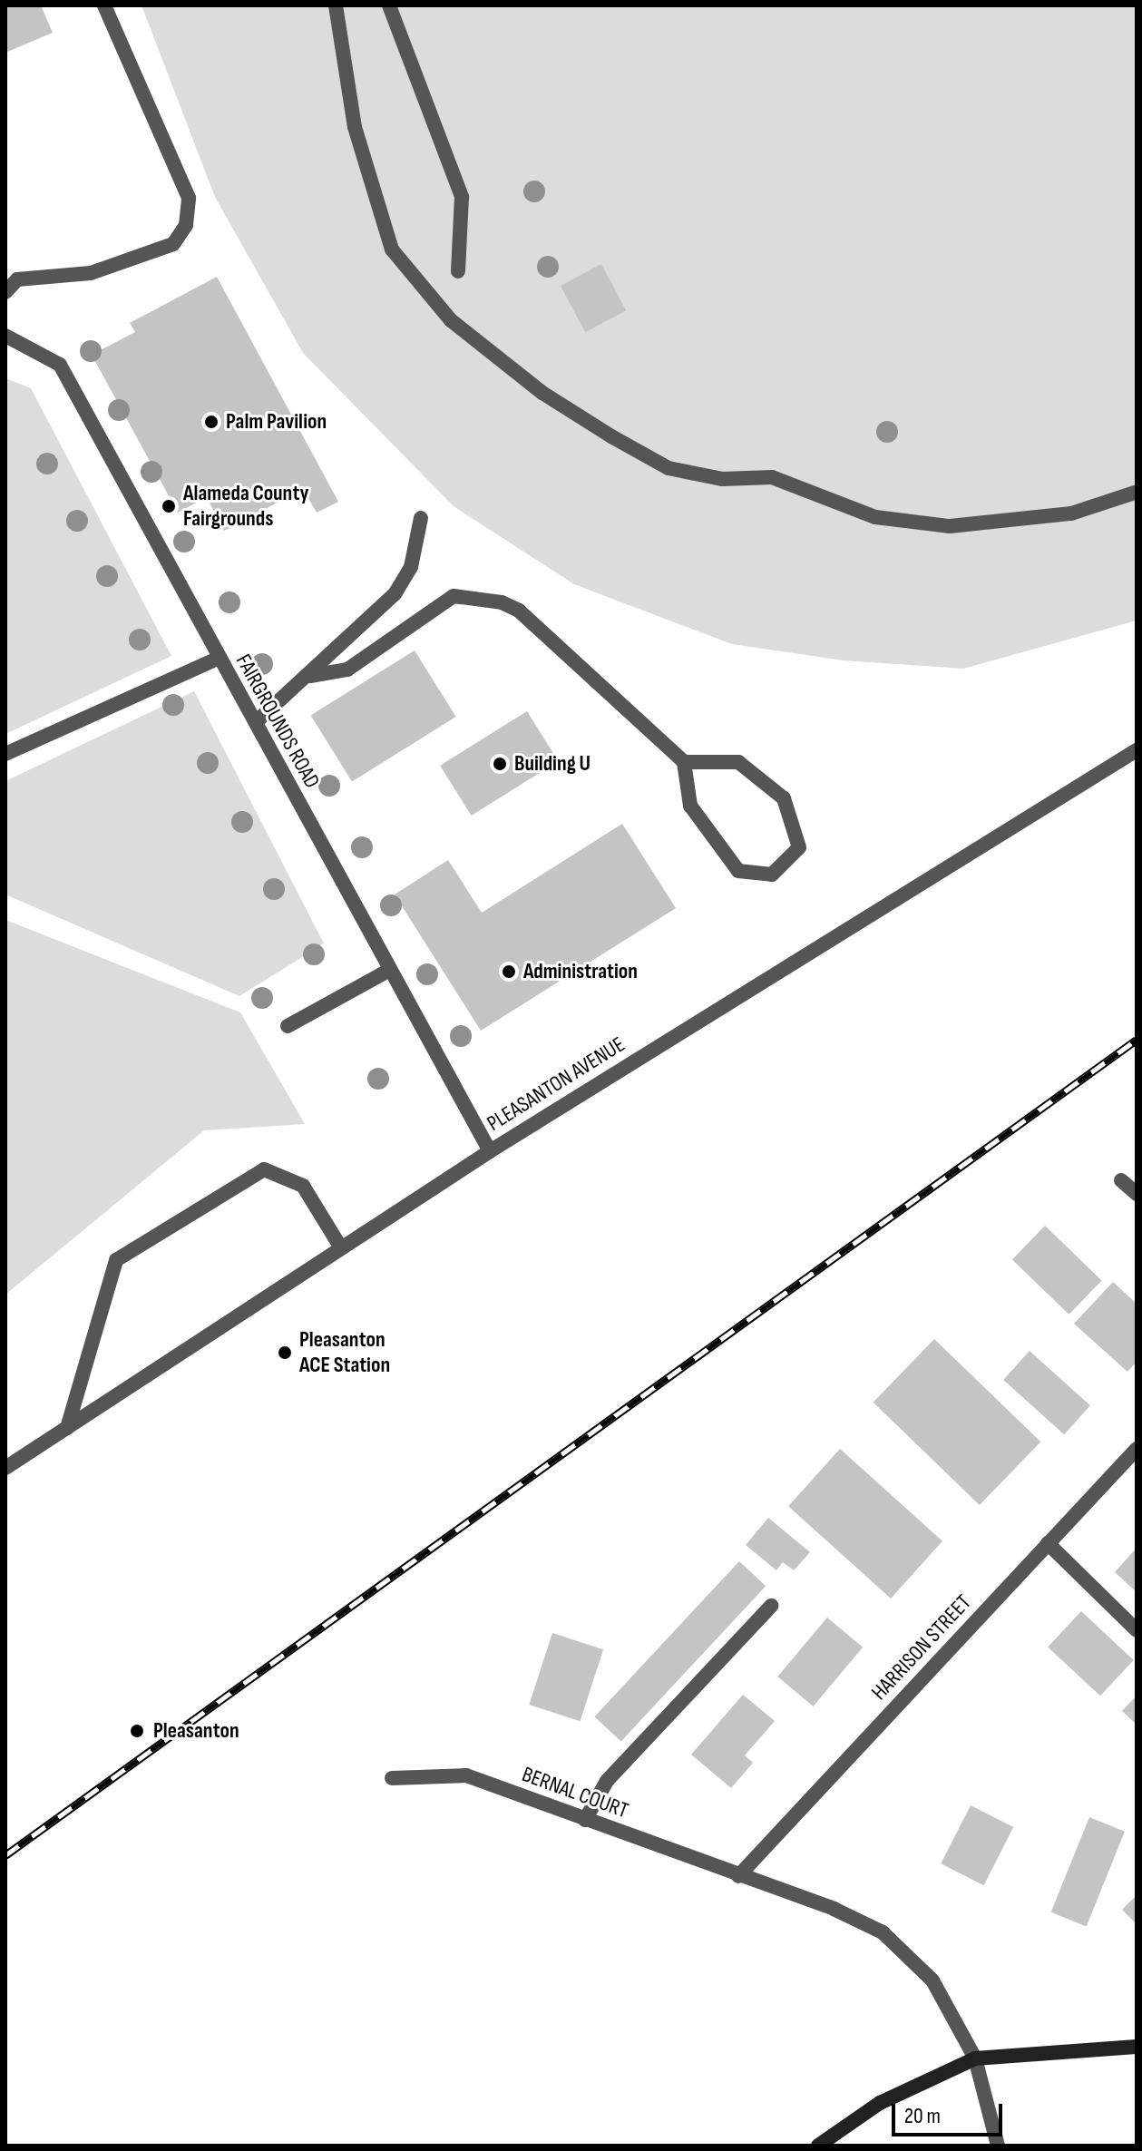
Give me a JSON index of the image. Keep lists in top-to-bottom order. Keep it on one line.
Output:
{"streets":{"street":["FAIRGROUNDS ROAD","PLEASANTON AVENUE","HARRISON STREET","BERNAL COURT"]},"crossings":[["FAIRGROUNDS ROAD","PLEASANTON AVENUE"],["HARRISON STREET","BERNAL COURT"]],"places":["Palm Pavilion","Alameda County Fairgrounds","Building U","Administration","Pleasanton ACE Station","Pleasanton"],"scale_bar":"20 m"}
